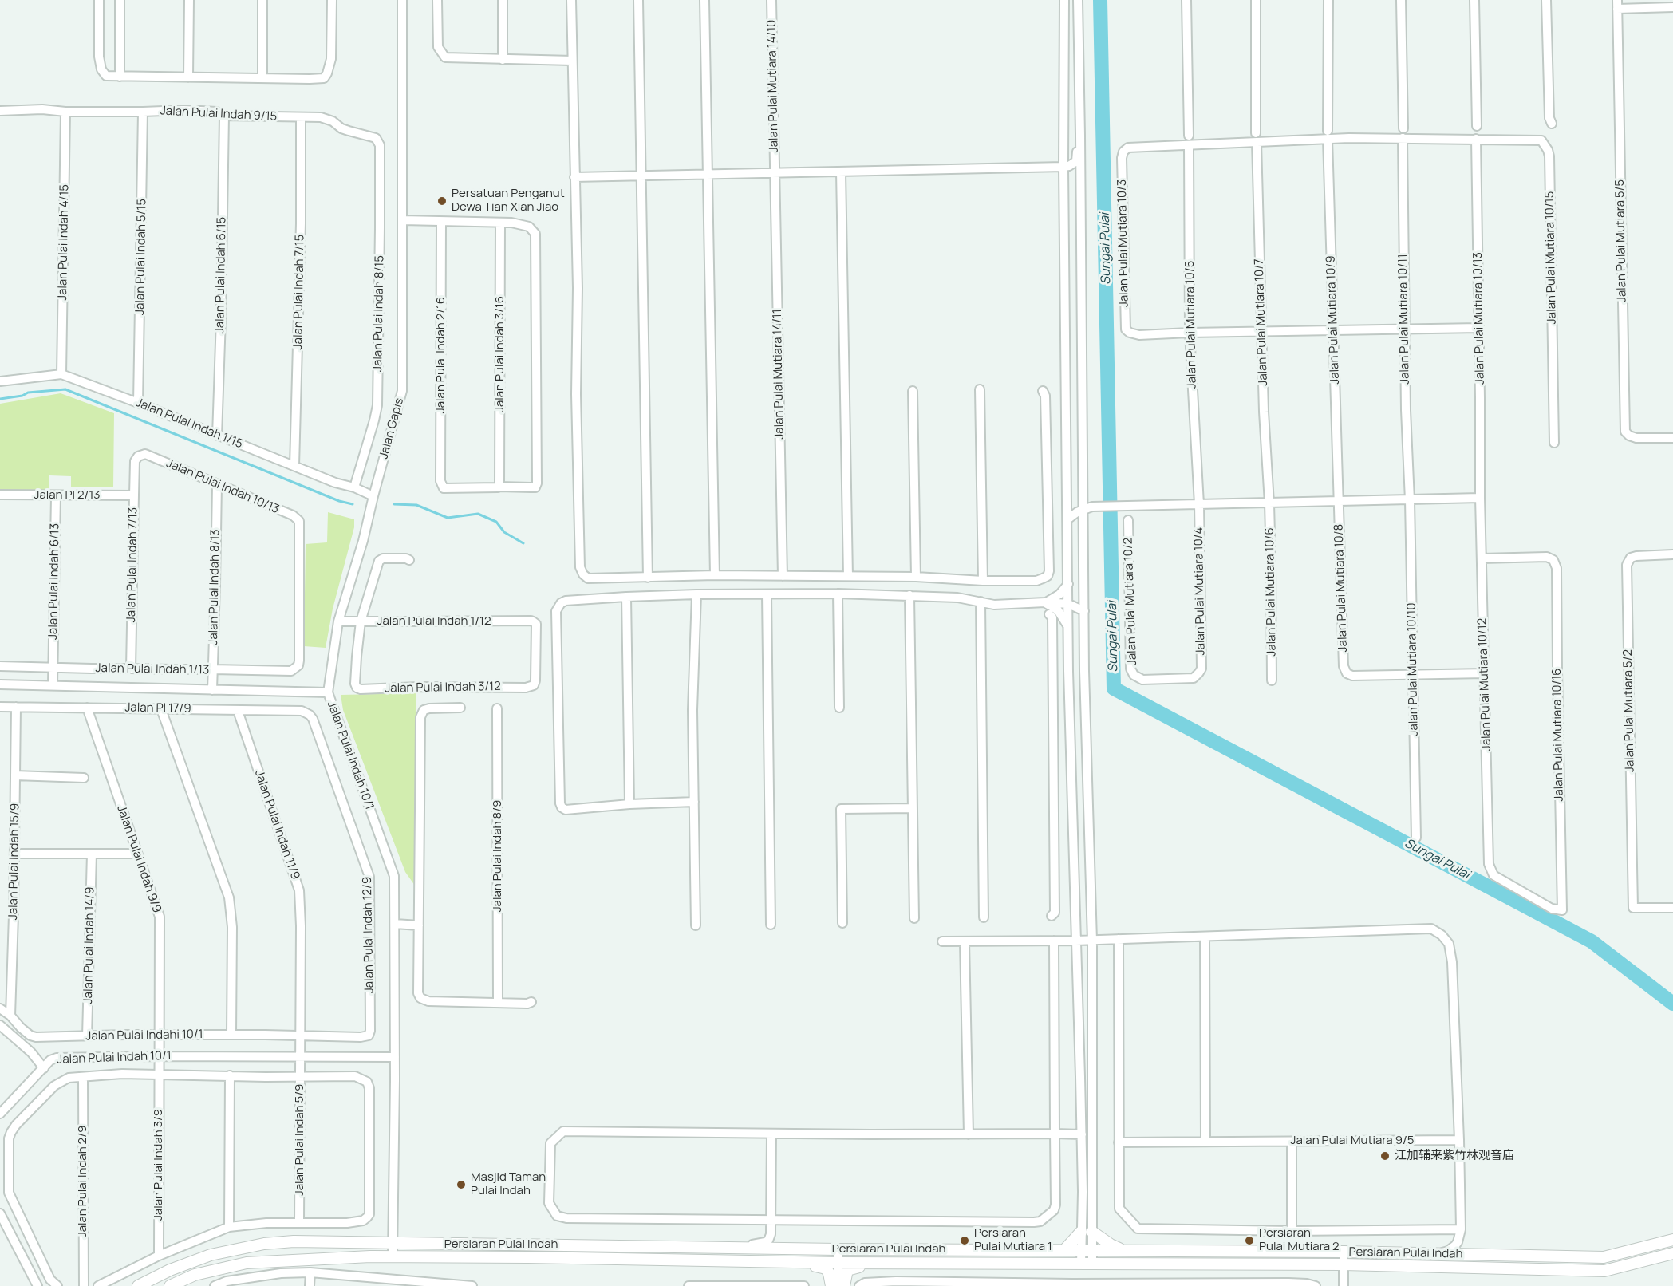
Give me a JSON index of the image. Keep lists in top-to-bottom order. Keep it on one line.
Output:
{"streets":{"main road":["Persiaran Pulai Indah"],"street":["Jalan Pulai Mutiara 14/10","Jalan Pulai Indah 9/15","Jalan Pulai Mutiara 5/5","Jalan Pulai Indah 4/15","Jalan Pulai Mutiara 10/3","Jalan Pulai Indah 5/15","Jalan Pulai Mutiara 10/15","Jalan Pulai Indah 6/15","Jalan Pulai Indah 7/15","Jalan Pulai Indah 8/15","Jalan Pulai Mutiara 10/13","Jalan Pulai Mutiara 10/11","Jalan Pulai Mutiara 10/9","Jalan Pulai Mutiara 10/7","Jalan Pulai Mutiara 10/5","Jalan Pulai Indah 3/16","Jalan Pulai Indah 2/16","Jalan Pulai Mutiara 14/11","Jalan Pulai Indah 1/15","Jalan Gapis","Jalan Pulai Indah 10/13","Jalan PI 2/13","Jalan Pulai Indah 7/13","Jalan Pulai Indah 6/13","Jalan Pulai Indah 8/13","Jalan Pulai Mutiara 10/8","Jalan Pulai Mutiara 10/4","Jalan Pulai Mutiara 10/6","Jalan Pulai Mutiara 10/2","Jalan Pulai Indah 1/12","Jalan Pulai Indah 1/13","Jalan Pulai Mutiara 10/10","Jalan Pulai Mutiara 10/12","Jalan Pulai Indah 3/12","Jalan PI 17/9","Jalan Pulai Mutiara 5/2","Jalan Pulai Mutiara 10/16","Jalan Pulai Indah 10/1","Jalan Pulai Indah 11/9","Jalan Pulai Indah 8/9","Jalan Pulai Indah 9/9","Jalan Pulai Indah 15/9","Jalan Pulai Indah 12/9","Jalan Pulai Indah 14/9","Jalan Pulai Indahi 10/1","Jalan Pulai Indah 5/9","Jalan Pulai Mutiara 9/5","Jalan Pulai Indah 3/9","Jalan Pulai Indah 2/9"]},"crossings":[["Jalan Pulai Mutiara 14/10","Jalan Pulai Mutiara 14/11"],["Jalan Pulai Indah 9/15","Jalan Pulai Indah 4/15"],["Jalan Pulai Indah 9/15","Jalan Pulai Indah 5/15"],["Jalan Pulai Indah 9/15","Jalan Pulai Indah 6/15"],["Jalan Pulai Indah 9/15","Jalan Pulai Indah 7/15"],["Jalan Pulai Indah 9/15","Jalan Pulai Indah 8/15"],["Jalan Pulai Indah 4/15","Jalan Pulai Indah 1/15"],["Jalan Pulai Mutiara 10/3","Jalan Pulai Mutiara 10/5"],["Jalan Pulai Indah 5/15","Jalan Pulai Indah 1/15"],["Jalan Pulai Mutiara 10/15","Jalan Pulai Mutiara 10/13"],["Jalan Pulai Indah 6/15","Jalan Pulai Indah 1/15"],["Jalan Pulai Indah 7/15","Jalan Pulai Indah 1/15"],["Jalan Pulai Indah 8/15","Jalan Pulai Indah 1/15"],["Jalan Pulai Mutiara 10/13","Jalan Pulai Mutiara 10/12"],["Jalan Pulai Mutiara 10/11","Jalan Pulai Mutiara 10/10"],["Jalan Pulai Mutiara 10/9","Jalan Pulai Mutiara 10/8"],["Jalan Pulai Mutiara 10/7","Jalan Pulai Mutiara 10/6"],["Jalan Pulai Mutiara 10/5","Jalan Pulai Mutiara 10/4"],["Jalan Pulai Indah 3/16","Jalan Pulai Indah 2/16"],["Jalan Pulai Indah 1/15","Jalan Gapis"],["Jalan Gapis","Jalan Pulai Indah 1/12"],["Jalan Gapis","Jalan Pulai Indah 10/1"],["Jalan Pulai Indah 10/13","Jalan Pulai Indah 7/13"],["Jalan Pulai Indah 10/13","Jalan Pulai Indah 8/13"],["Jalan Pulai Indah 10/13","Jalan Pulai Indah 1/13"],["Jalan PI 2/13","Jalan Pulai Indah 7/13"],["Jalan PI 2/13","Jalan Pulai Indah 6/13"],["Jalan Pulai Indah 7/13","Jalan Pulai Indah 1/13"],["Jalan Pulai Indah 6/13","Jalan Pulai Indah 1/13"],["Jalan Pulai Indah 6/13","Jalan Pulai Indah 10/1"],["Jalan Pulai Indah 8/13","Jalan Pulai Indah 1/13"],["Jalan Pulai Indah 8/13","Jalan Pulai Indah 10/1"],["Jalan Pulai Mutiara 10/8","Jalan Pulai Mutiara 10/10"],["Jalan Pulai Mutiara 10/4","Jalan Pulai Mutiara 10/2"],["Jalan Pulai Indah 1/12","Jalan Pulai Indah 3/12"],["Jalan Pulai Mutiara 10/12","Jalan Pulai Mutiara 10/16"],["Jalan PI 17/9","Jalan Pulai Indah 11/9"],["Jalan PI 17/9","Jalan Pulai Indah 9/9"],["Jalan PI 17/9","Jalan Pulai Indah 15/9"],["Jalan PI 17/9","Jalan Pulai Indah 12/9"],["Jalan Pulai Indah 10/1","Jalan Pulai Indah 11/9"],["Jalan Pulai Indah 10/1","Jalan Pulai Indah 9/9"],["Jalan Pulai Indah 10/1","Jalan Pulai Indah 5/9"],["Jalan Pulai Indah 10/1","Jalan Pulai Indah 3/9"],["Jalan Pulai Indah 10/1","Jalan Pulai Indah 2/9"],["Jalan Pulai Indah 10/1","Persiaran Pulai Indah"],["Jalan Pulai Indah 11/9","Jalan Pulai Indah 12/9"],["Jalan Pulai Indah 11/9","Jalan Pulai Indahi 10/1"],["Jalan Pulai Indah 11/9","Jalan Pulai Indah 5/9"],["Jalan Pulai Indah 9/9","Jalan Pulai Indahi 10/1"],["Jalan Pulai Indah 9/9","Jalan Pulai Indah 3/9"],["Jalan Pulai Indah 15/9","Jalan Pulai Indahi 10/1"],["Jalan Pulai Indah 12/9","Jalan Pulai Indahi 10/1"],["Jalan Pulai Indah 14/9","Jalan Pulai Indahi 10/1"]],"water":["Sungai Pulai"],"places":["Persatuan Penganut Dewa Tian Xian Jiao","江加辅来紫竹林观音庙","Masjid Taman Pulai Indah","Persiaran Pulai Mutiara 1","Persiaran Pulai Mutiara 2"]}
